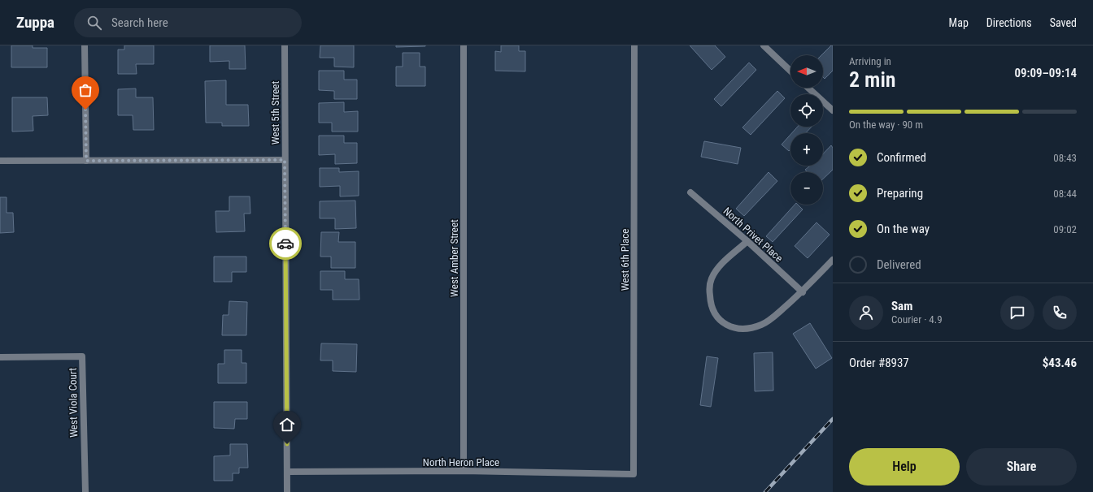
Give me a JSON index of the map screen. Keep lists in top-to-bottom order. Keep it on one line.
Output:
{"streets":{"street":["West 5th Street","North Privet Place","West Amber Street","West 6th Place","West Viola Court","North Heron Place"]},"crossings":[["West 5th Street","North Heron Place"],["West Amber Street","North Heron Place"],["West 6th Place","North Heron Place"]],"north":"left","page":{"header":"Zuppa","search":"Search here","nav":["Map","Directions","Saved"],"heading":["2 min","Arriving in","09:09–09:14"],"panel":["Sam","Courier · 4.9","Order #8937","$43.46"],"map_buttons":["+","−"],"bar":"On the way · 90 m","list":[["Confirmed","08:43"],["Preparing","08:44"],["On the way","09:02"],"Delivered"],"buttons":["Help","Share"]}}
